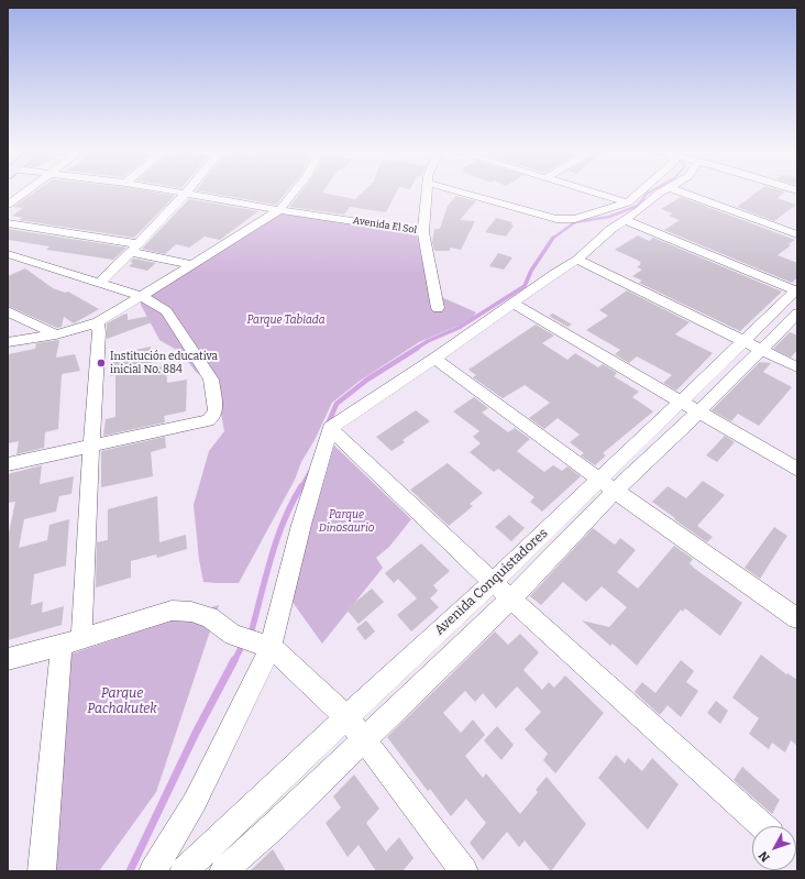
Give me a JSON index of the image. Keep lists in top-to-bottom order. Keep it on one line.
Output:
{"streets":{"street":["Avenida El Sol","Avenida Conquistadores"]},"parks":["Parque Tablada","Parque Dinosaurio","Parque Pachakutek"],"places":["Institución educativa inicial No. 884"],"north":"bottom left"}
